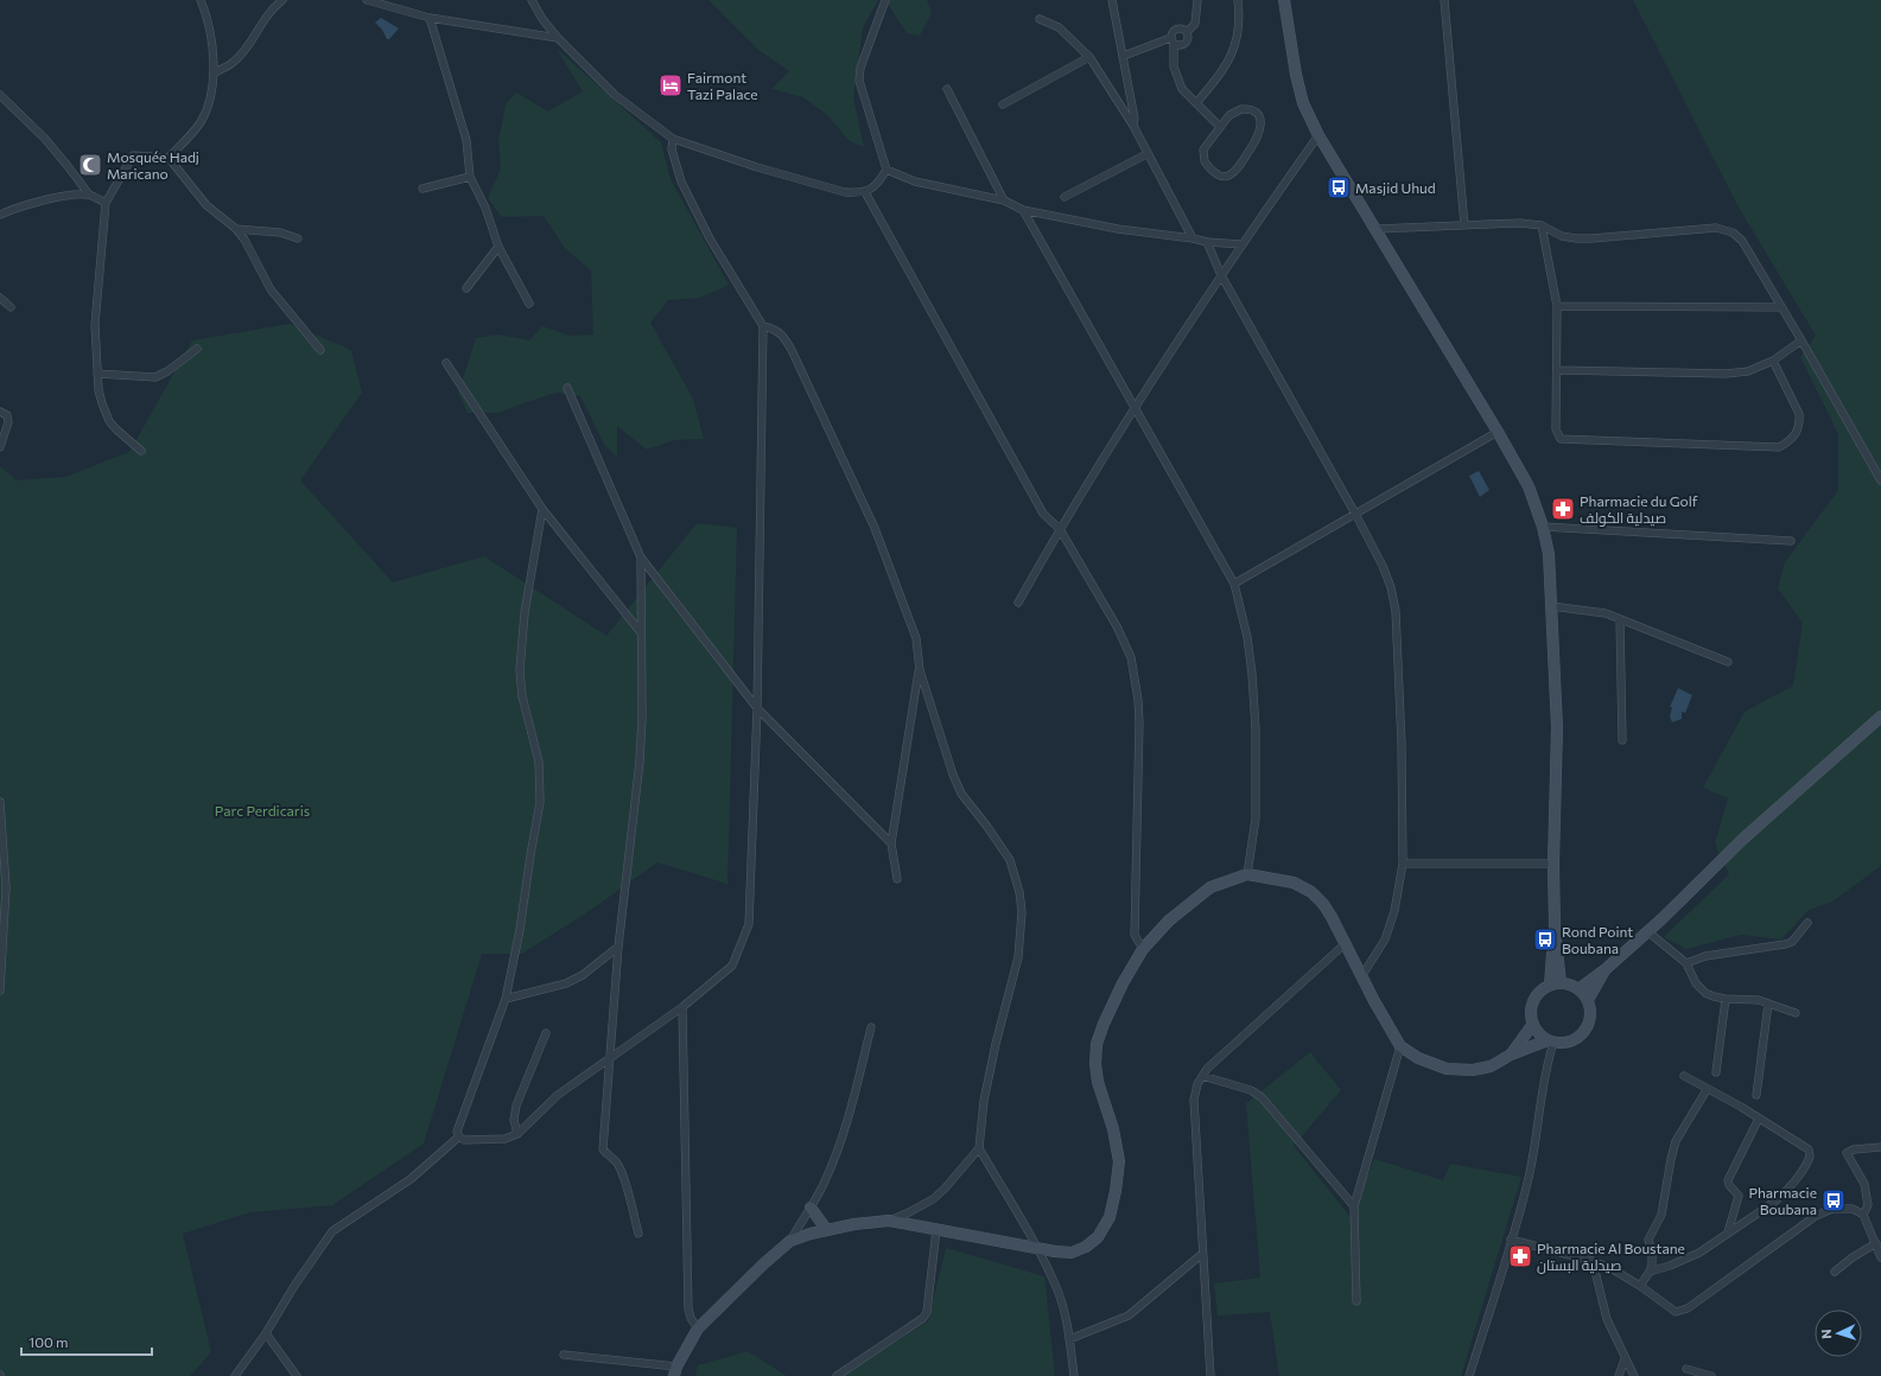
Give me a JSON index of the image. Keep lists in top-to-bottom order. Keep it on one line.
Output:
{"parks":["Parc Perdicaris"],"places":{"hotel":["Fairmont Tazi Palace"],"mosque":["Mosquée Hadj Maricano"],"bus stop":["Masjid Uhud","Rond Point Boubana","Pharmacie Boubana"],"pharmacy":["Pharmacie du Golf صيدلية الكولف","Pharmacie Al Boustane صيدلية البستان"]},"scale_bar":"100 m","north":"left"}
